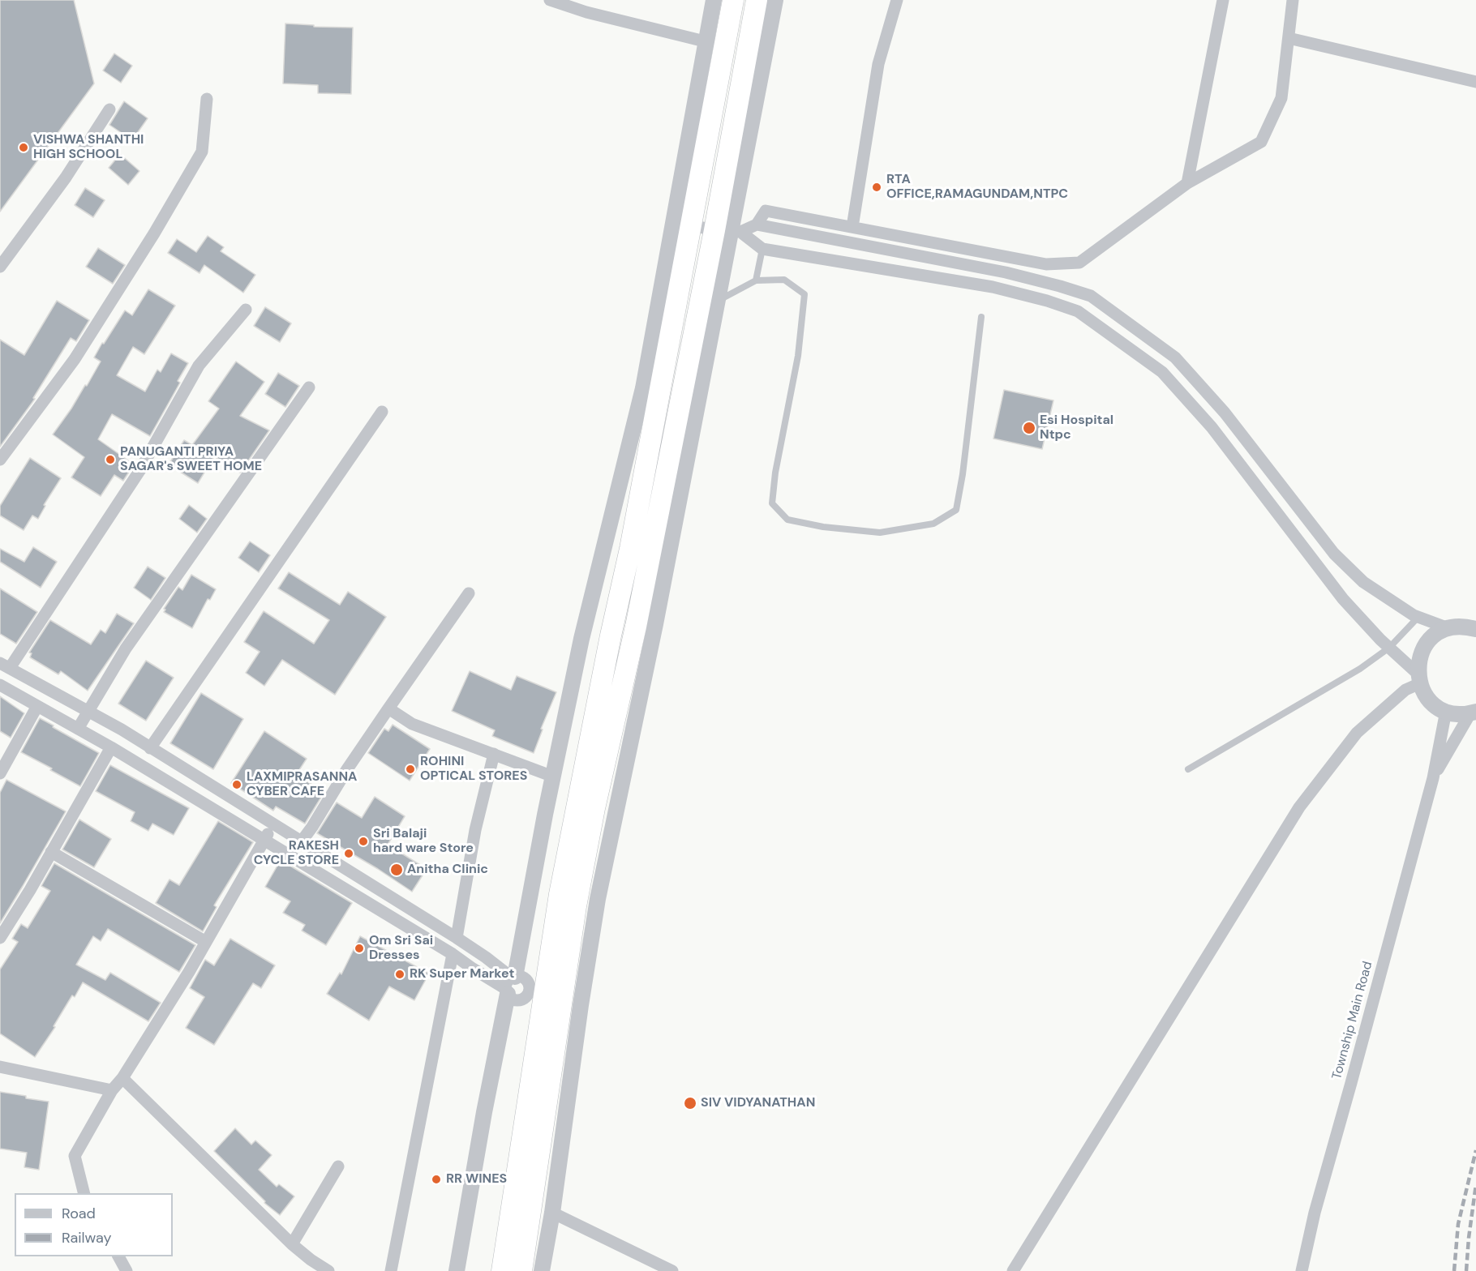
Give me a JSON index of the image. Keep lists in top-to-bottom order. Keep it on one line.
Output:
{"streets":{"street":["Township Main Road"]},"places":["VISHWA SHANTHI HIGH SCHOOL","RTA OFFICE,RAMAGUNDAM,NTPC","Esi Hospital Ntpc","PANUGANTI PRIYA SAGAR's SWEET HOME","ROHINI OPTICAL STORES","LAXMIPRASANNA CYBER CAFE","Sri Balaji hard ware Store","RAKESH CYCLE STORE","Anitha Clinic","Om Sri Sai Dresses","RK Super Market","SIV VIDYANATHAN","RR WINES"],"legend":["Road","Railway"]}
